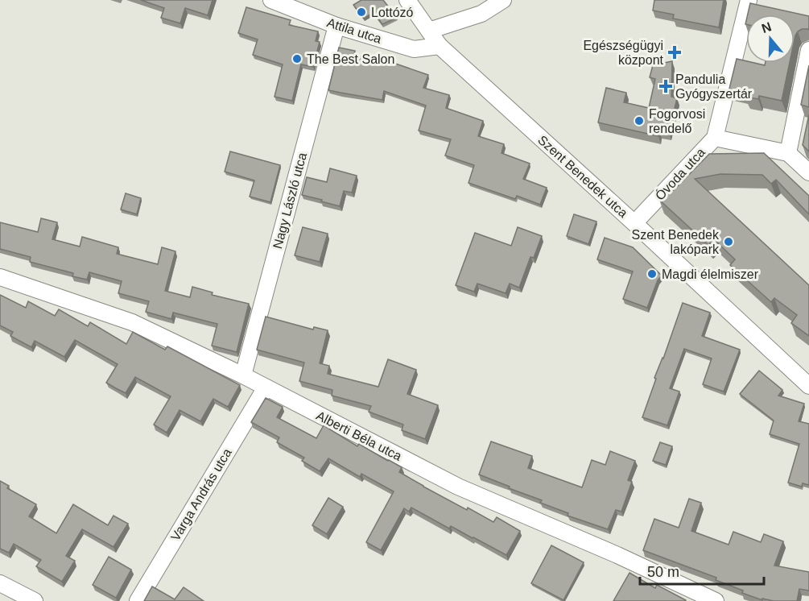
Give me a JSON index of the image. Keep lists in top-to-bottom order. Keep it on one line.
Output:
{"streets":{"street":["Attila utca","Óvoda utca","Szent Benedek utca","Nagy László utca","Alberti Béla utca","Varga András utca"]},"crossings":[["Attila utca","Szent Benedek utca"],["Attila utca","Nagy László utca"],["Óvoda utca","Szent Benedek utca"],["Nagy László utca","Alberti Béla utca"],["Alberti Béla utca","Varga András utca"]],"places":{"other":["Lottózó","The Best Salon","Fogorvosi rendelő","Szent Benedek lakópark","Magdi élelmiszer"],"health":["Egészségügyi központ","Pandulia Gyógyszertár"]},"scale_bar":"50 m","north":"top"}
